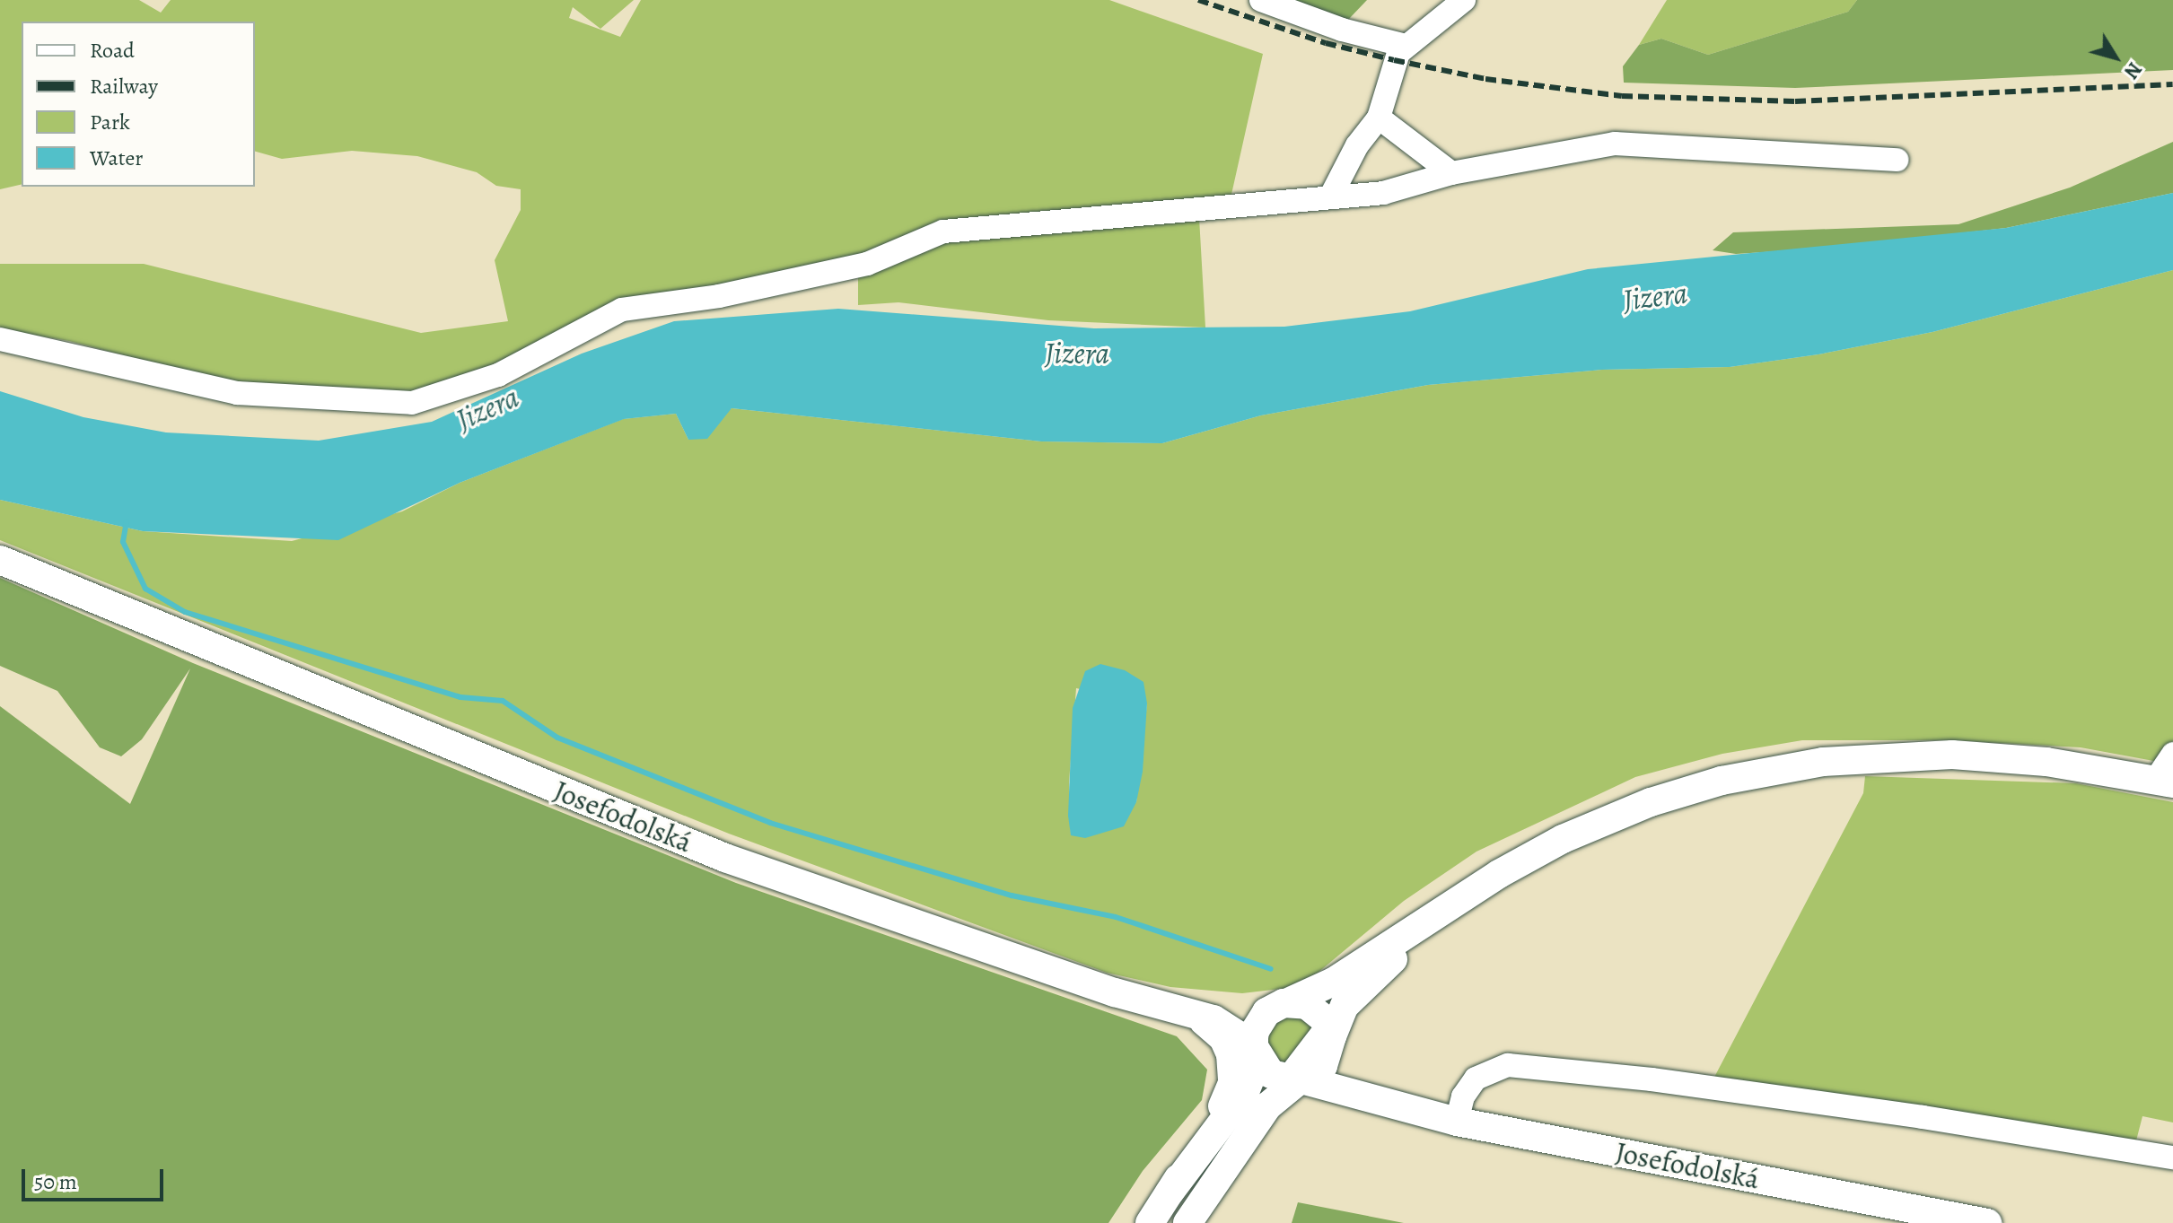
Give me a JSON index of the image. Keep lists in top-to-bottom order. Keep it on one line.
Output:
{"streets":{"main road":["Josefodolská"]},"water":["Jizera"],"legend":["Road","Railway","Park","Water"],"scale_bar":"50 m","north":"bottom right"}
